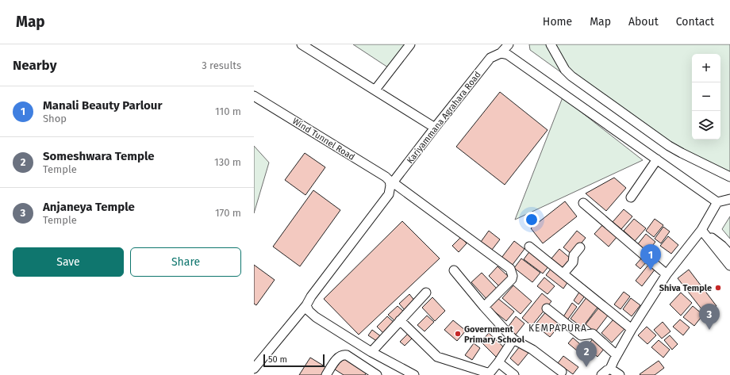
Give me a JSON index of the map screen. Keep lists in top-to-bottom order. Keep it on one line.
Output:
{"streets":{"street":["Kariyammana Agrahara Road","Wind Tunnel Road"]},"crossings":[["Kariyammana Agrahara Road","Wind Tunnel Road"]],"districts":["KEMPAPURA"],"places":["Shiva Temple","Government Primary School"],"scale_bar":"50 m","page":{"header":"Map","nav":["Home","Map","About","Contact"],"heading":["Nearby","3 results"],"map_buttons":["+","−"],"list":[{"mark":"1","name":"Manali Beauty Parlour","note":"Shop","value":"110 m"},{"mark":"2","name":"Someshwara Temple","note":"Temple","value":"130 m"},{"mark":"3","name":"Anjaneya Temple","note":"Temple","value":"170 m"}],"buttons":["Save","Share"],"pins":["1","3","2"],"scale":"50 m"}}
